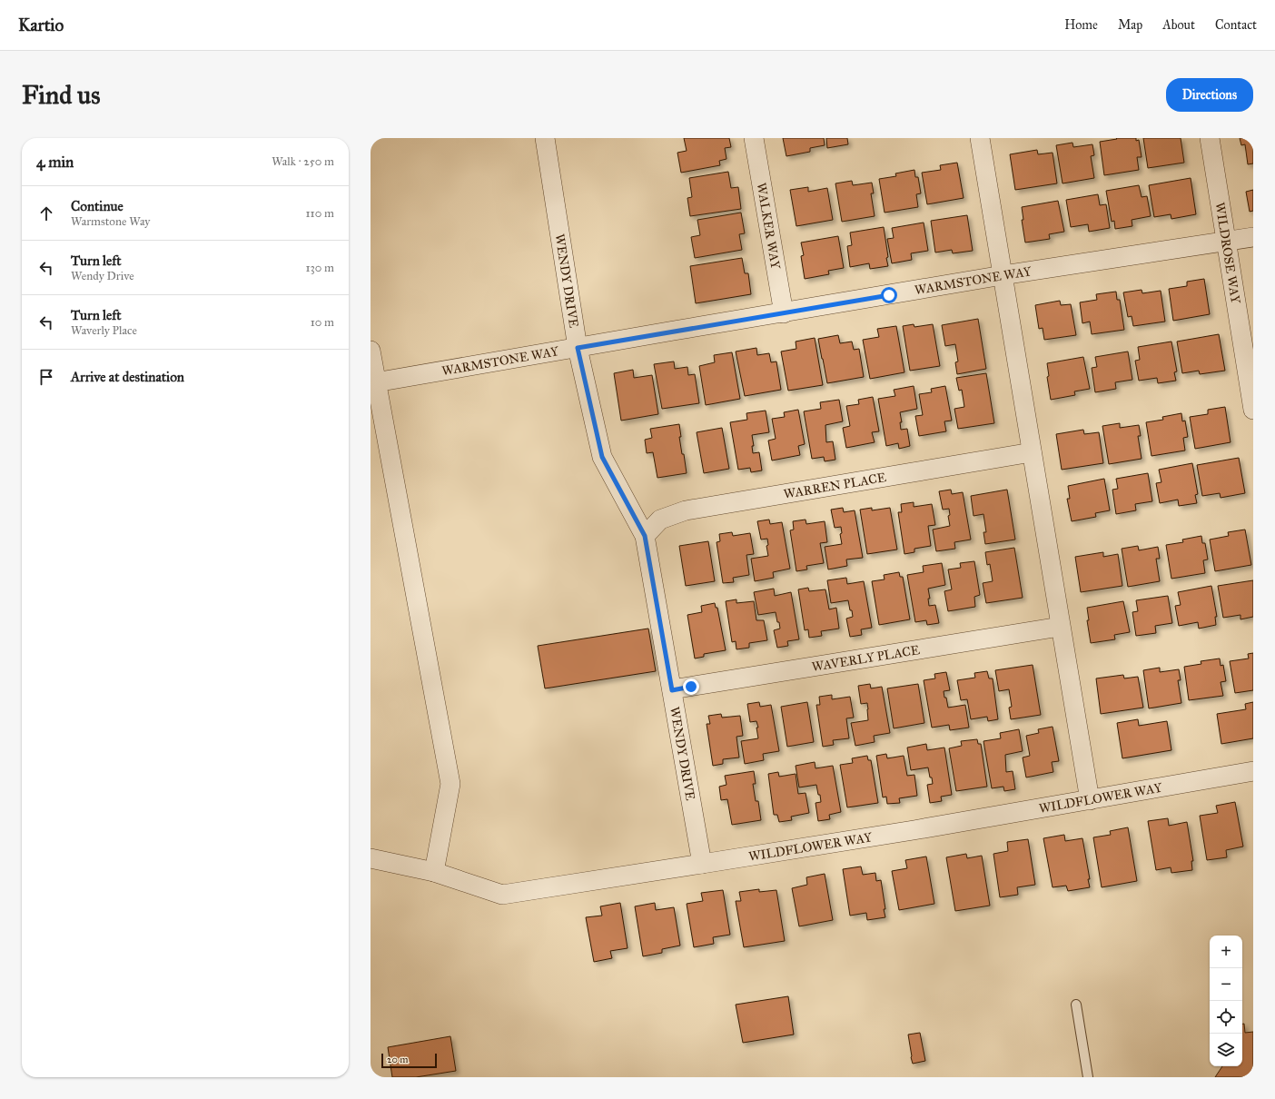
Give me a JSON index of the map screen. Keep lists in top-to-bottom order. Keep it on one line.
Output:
{"streets":{"street":["WALKER WAY","WILDROSE WAY","WENDY DRIVE","WARMSTONE WAY","WARREN PLACE","WAVERLY PLACE","WILDFLOWER WAY"]},"crossings":[["WALKER WAY","WARMSTONE WAY"],["WILDROSE WAY","WARMSTONE WAY"],["WENDY DRIVE","WARMSTONE WAY"],["WENDY DRIVE","WARREN PLACE"],["WENDY DRIVE","WAVERLY PLACE"],["WENDY DRIVE","WILDFLOWER WAY"]],"scale_bar":"20 m","page":{"header":"Kartio","nav":["Home","Map","About","Contact"],"buttons":"Directions","title":"Find us","heading":["4 min","Walk · 250 m"],"list":[["Continue","Warmstone Way","110 m"],["Turn left","Wendy Drive","130 m"],["Turn left","Waverly Place","10 m"],"Arrive at destination"],"map_buttons":["+","−"],"scale":"20 m"}}
